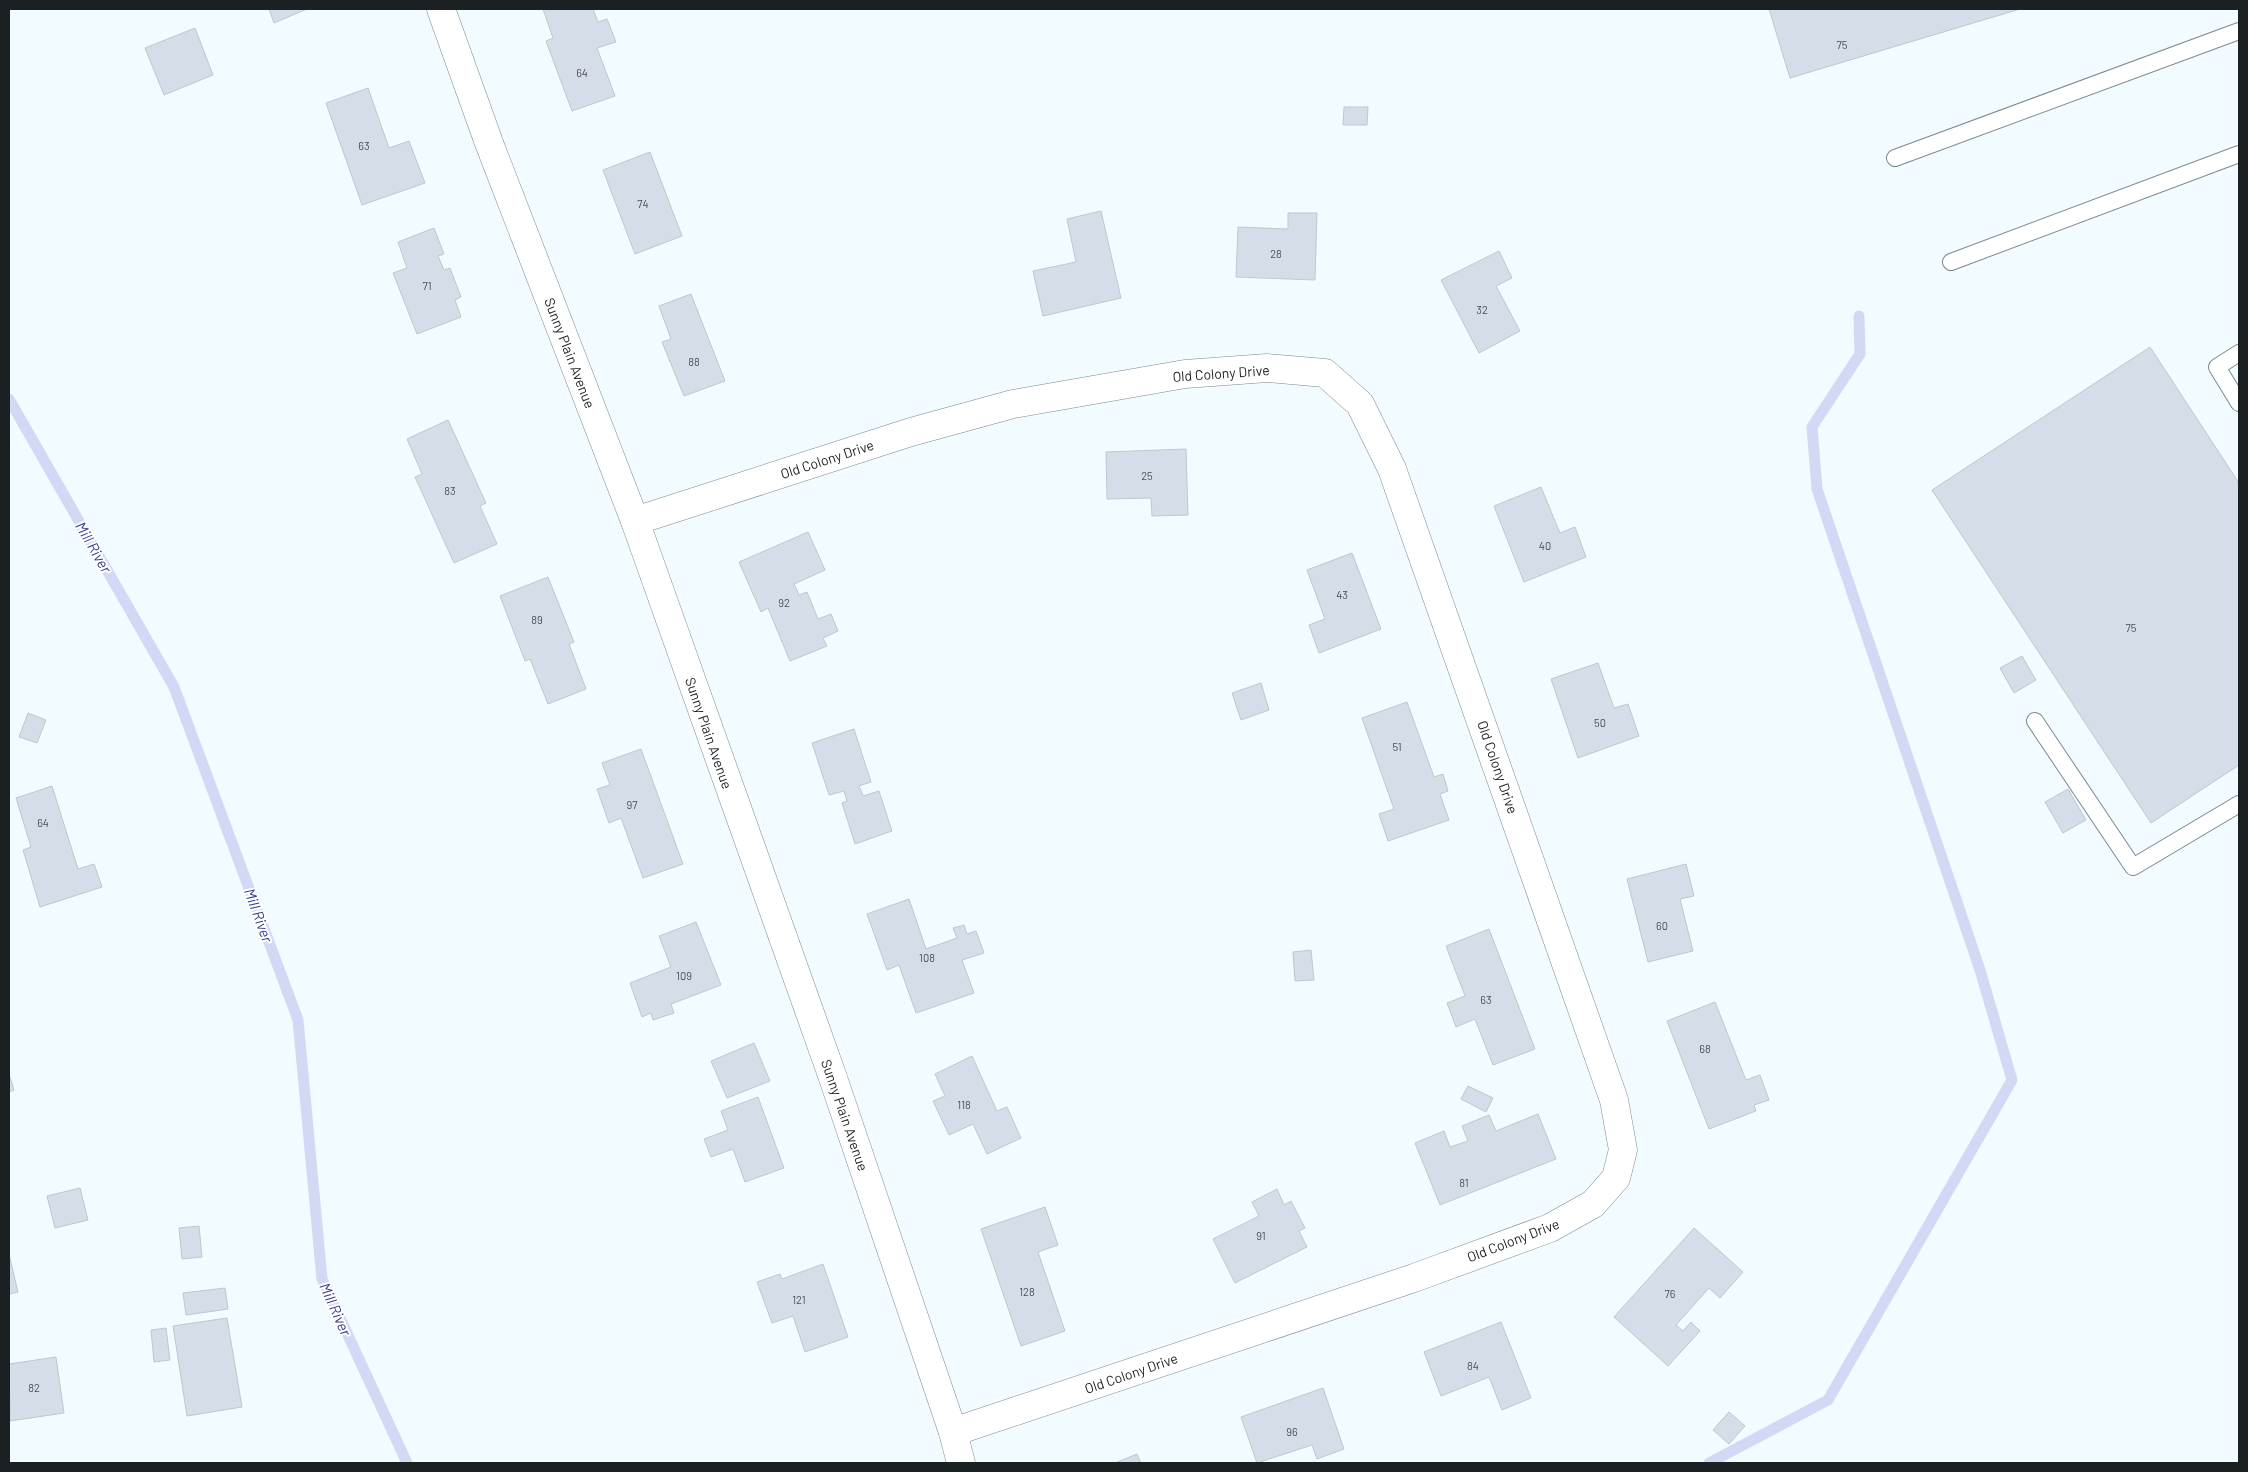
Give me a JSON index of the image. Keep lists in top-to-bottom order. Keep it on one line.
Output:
{"streets":{"street":["Sunny Plain Avenue","Old Colony Drive"]},"crossings":[["Sunny Plain Avenue","Old Colony Drive"]],"water":["Mill River"],"house_numbers":["75","64","63","74","28","71","32","88","25","83","40","43","92","89","75","50","51","97","64","60","108","109","63","68","118","81","91","128","76","121","84","82","96"]}
